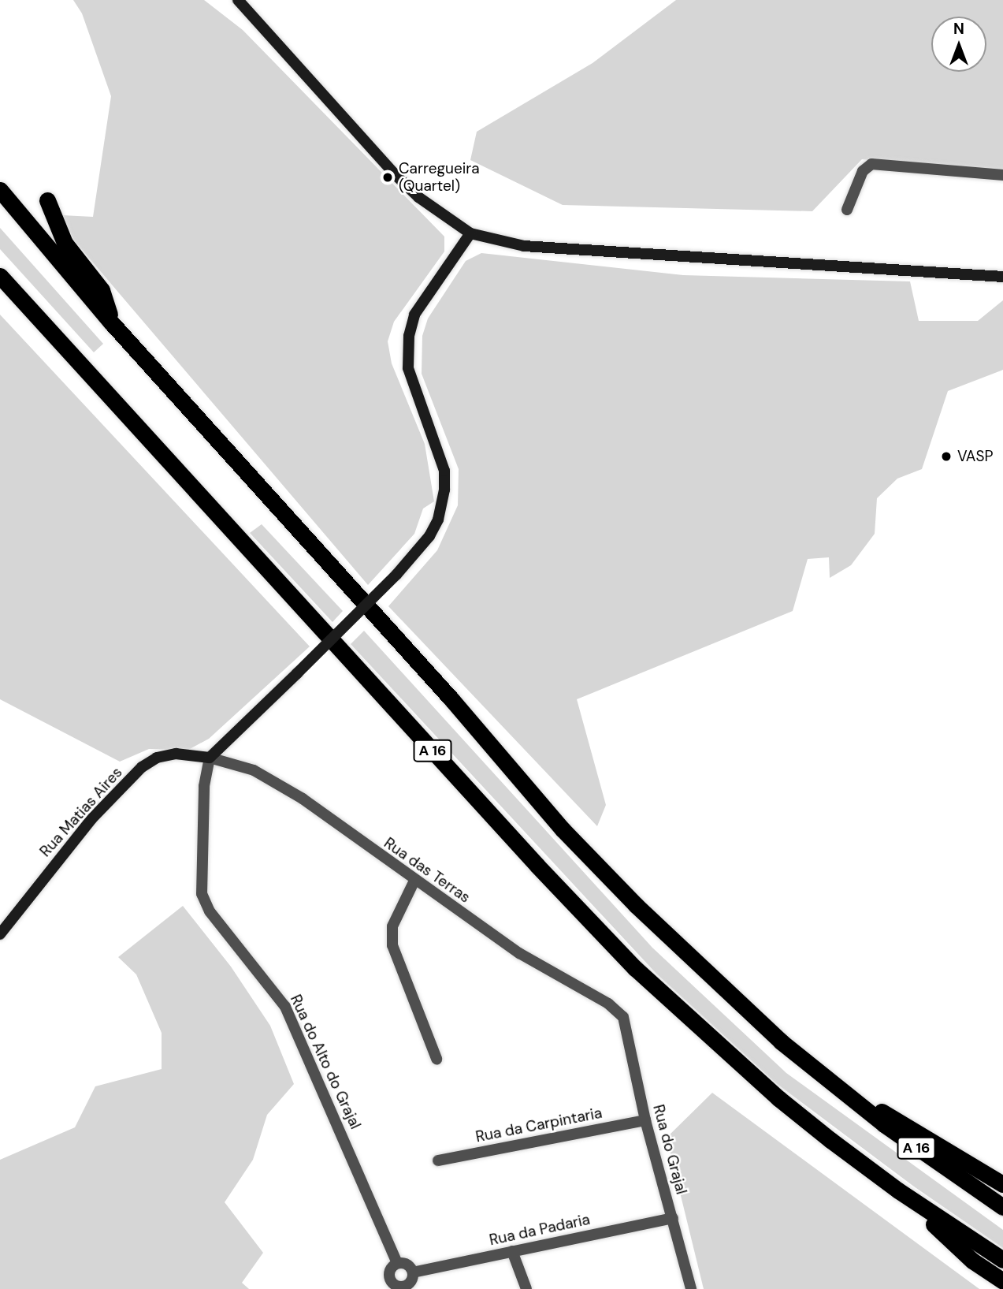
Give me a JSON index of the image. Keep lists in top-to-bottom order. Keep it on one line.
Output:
{"streets":{"highway":["A 16"],"street":["Rua Matias Aires","Rua das Terras","Rua do Alto do Grajal","Rua da Carpintaria","Rua do Grajal","Rua da Padaria"]},"crossings":[["Rua Matias Aires","Rua das Terras"],["Rua Matias Aires","Rua do Alto do Grajal"],["Rua das Terras","Rua do Alto do Grajal"],["Rua das Terras","Rua do Grajal"],["Rua do Alto do Grajal","Rua da Padaria"],["Rua da Carpintaria","Rua do Grajal"],["Rua do Grajal","Rua da Padaria"]],"places":["Carregueira (Quartel)","VASP"],"north":"top"}
